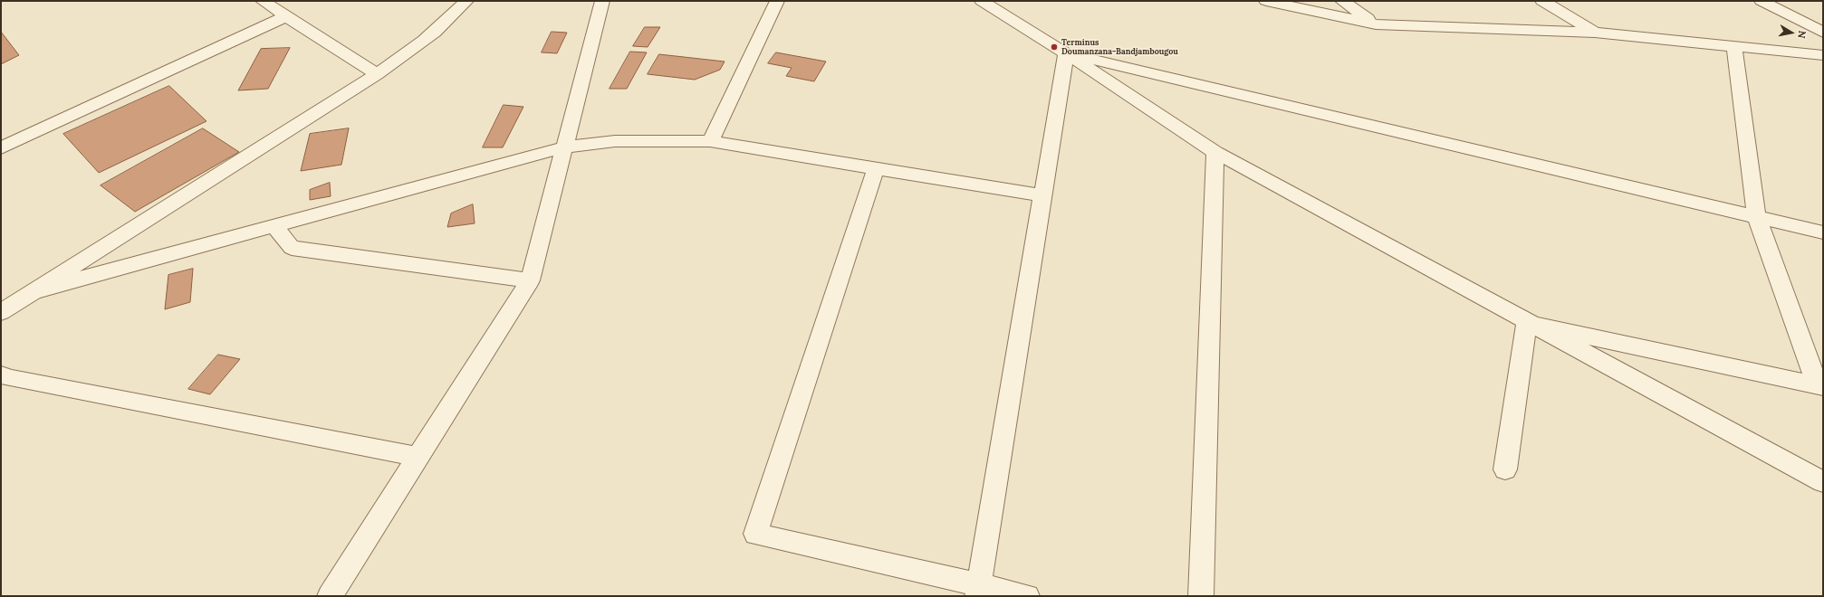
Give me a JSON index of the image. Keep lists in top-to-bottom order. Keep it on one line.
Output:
{"places":["Terminus Doumanzana-Bandjambougou"],"north":"right"}
